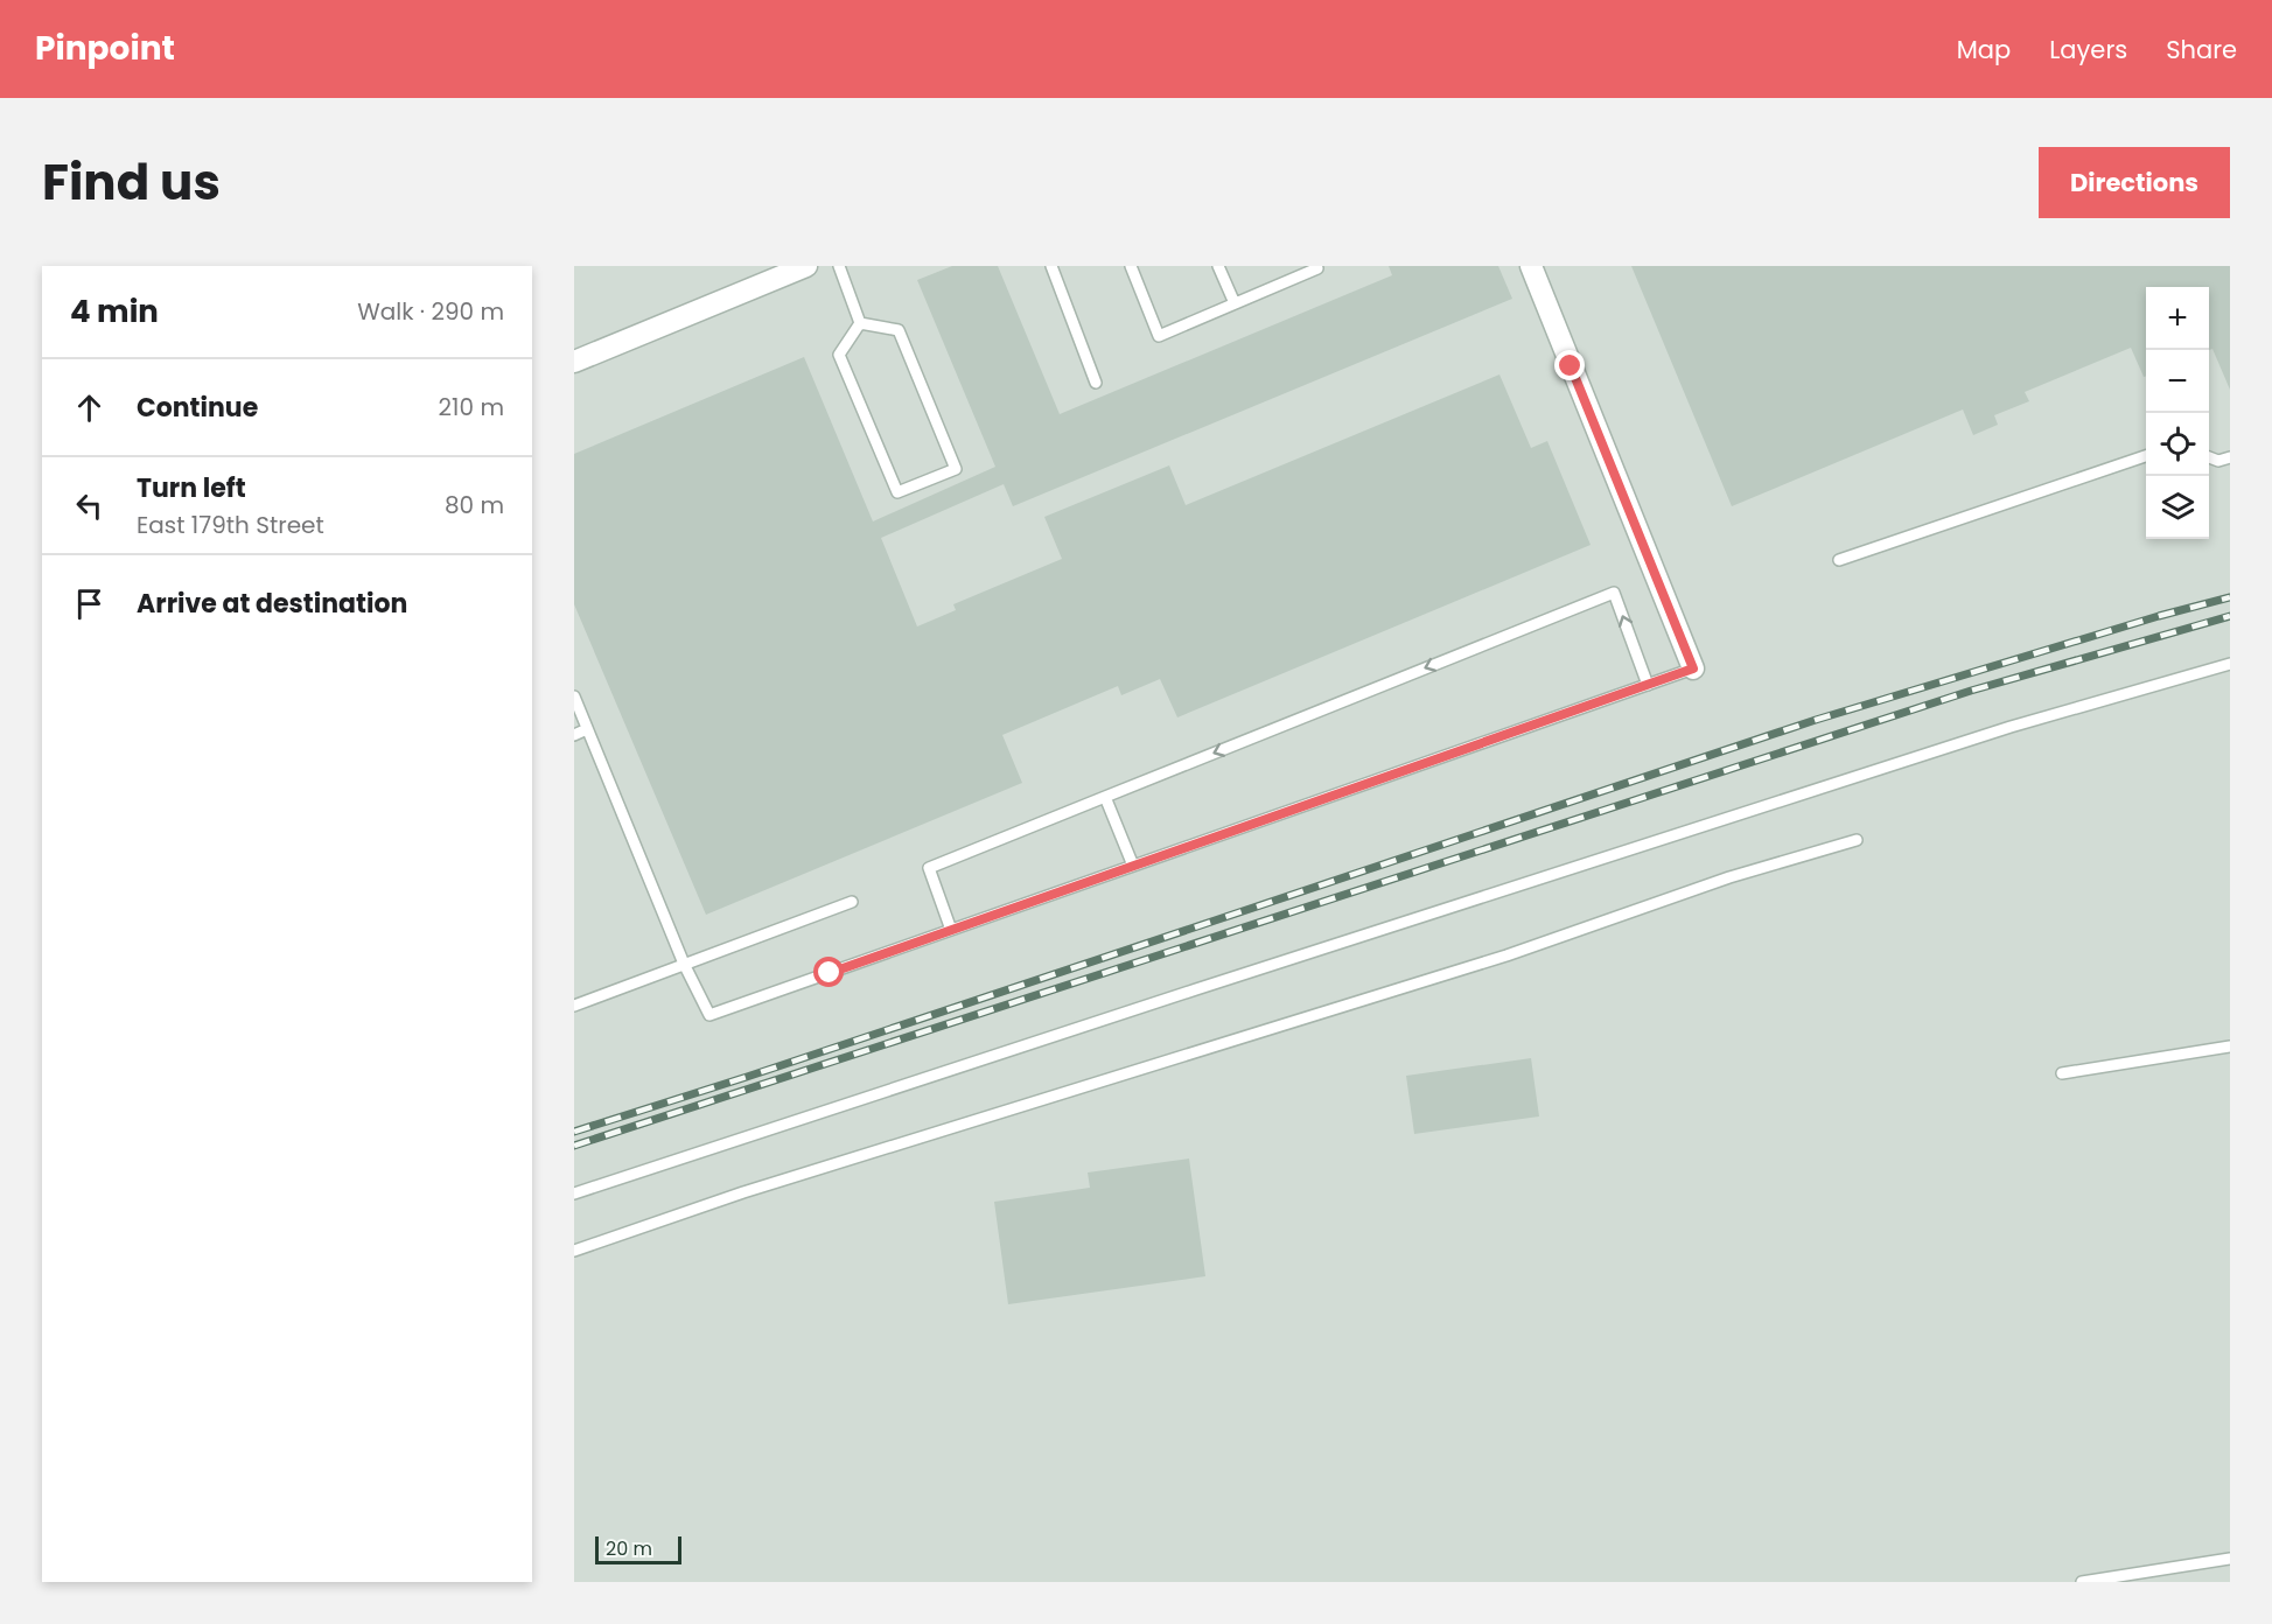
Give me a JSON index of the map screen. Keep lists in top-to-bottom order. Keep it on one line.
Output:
{"scale_bar":"20 m","page":{"header":"Pinpoint","nav":["Map","Layers","Share"],"title":"Find us","buttons":"Directions","heading":["4 min","Walk · 290 m"],"map_buttons":["+","−"],"list":[["Continue","210 m"],["Turn left","East 179th Street","80 m"],"Arrive at destination"],"scale":"20 m"}}
